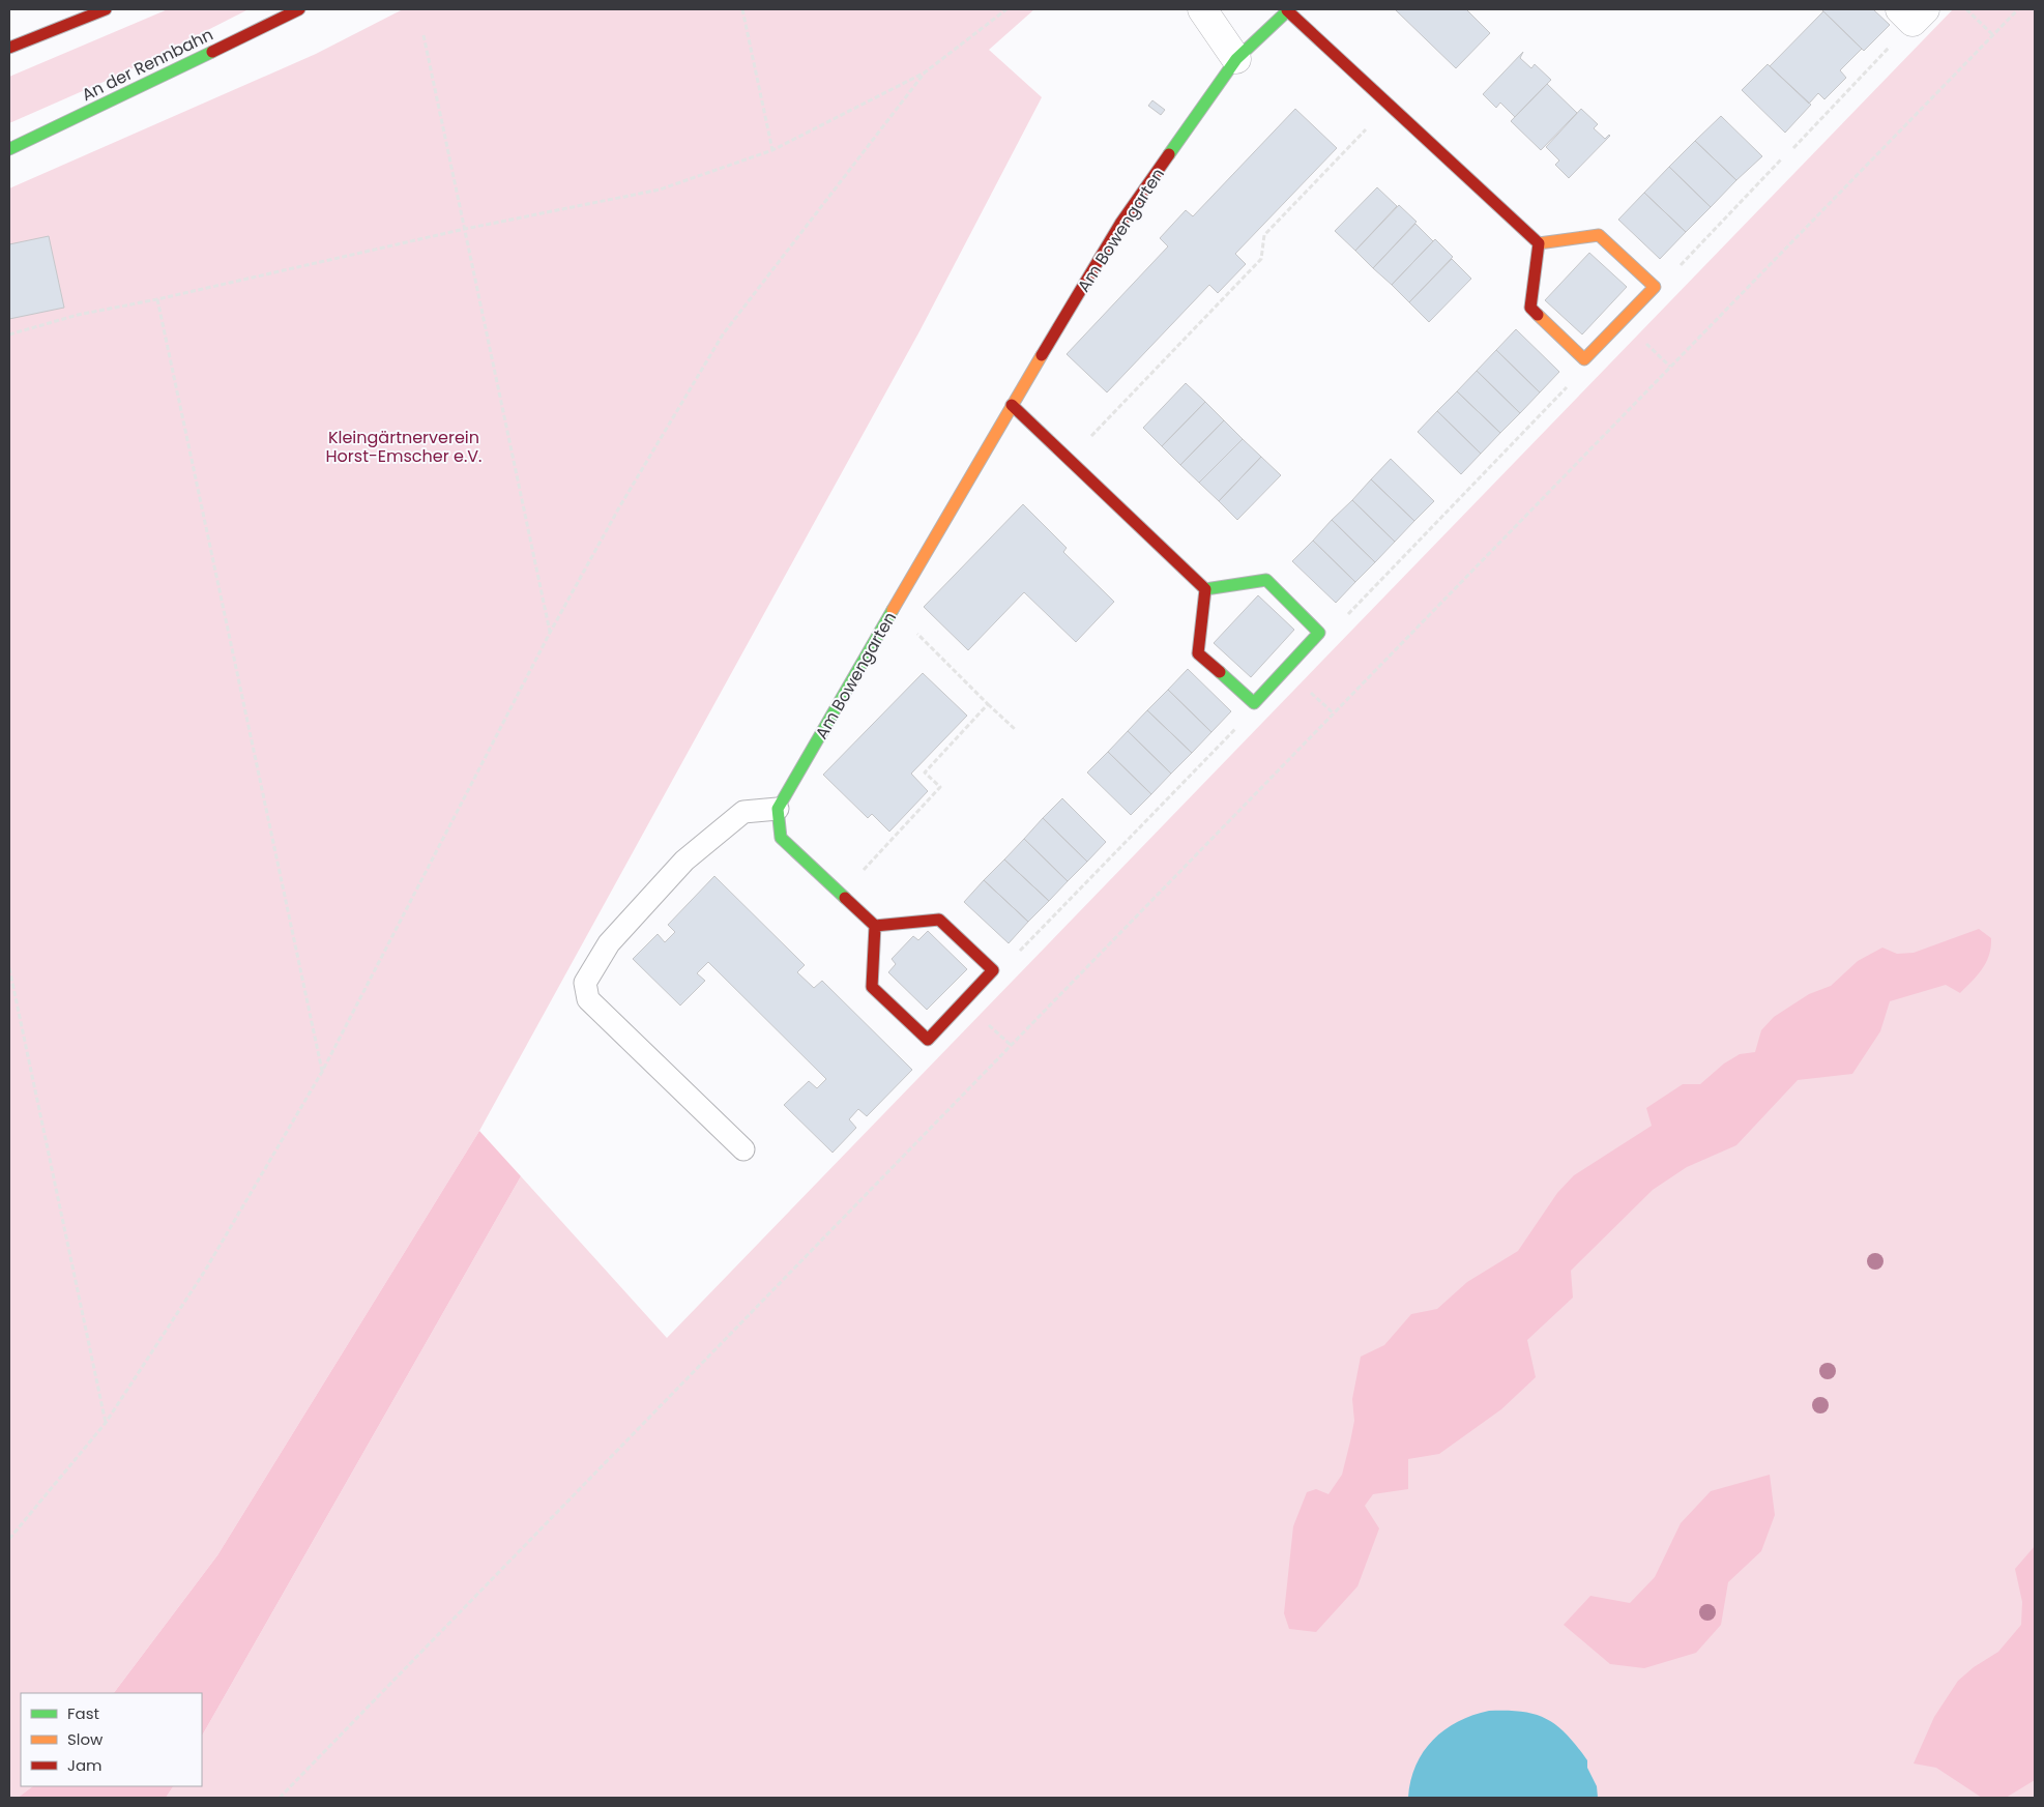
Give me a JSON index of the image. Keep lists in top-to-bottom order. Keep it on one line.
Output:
{"streets":{"street":["An der Rennbahn","Am Bowengarten"]},"parks":["Kleingärtnerverein Horst-Emscher e.V."],"legend":["Fast","Slow","Jam"]}
